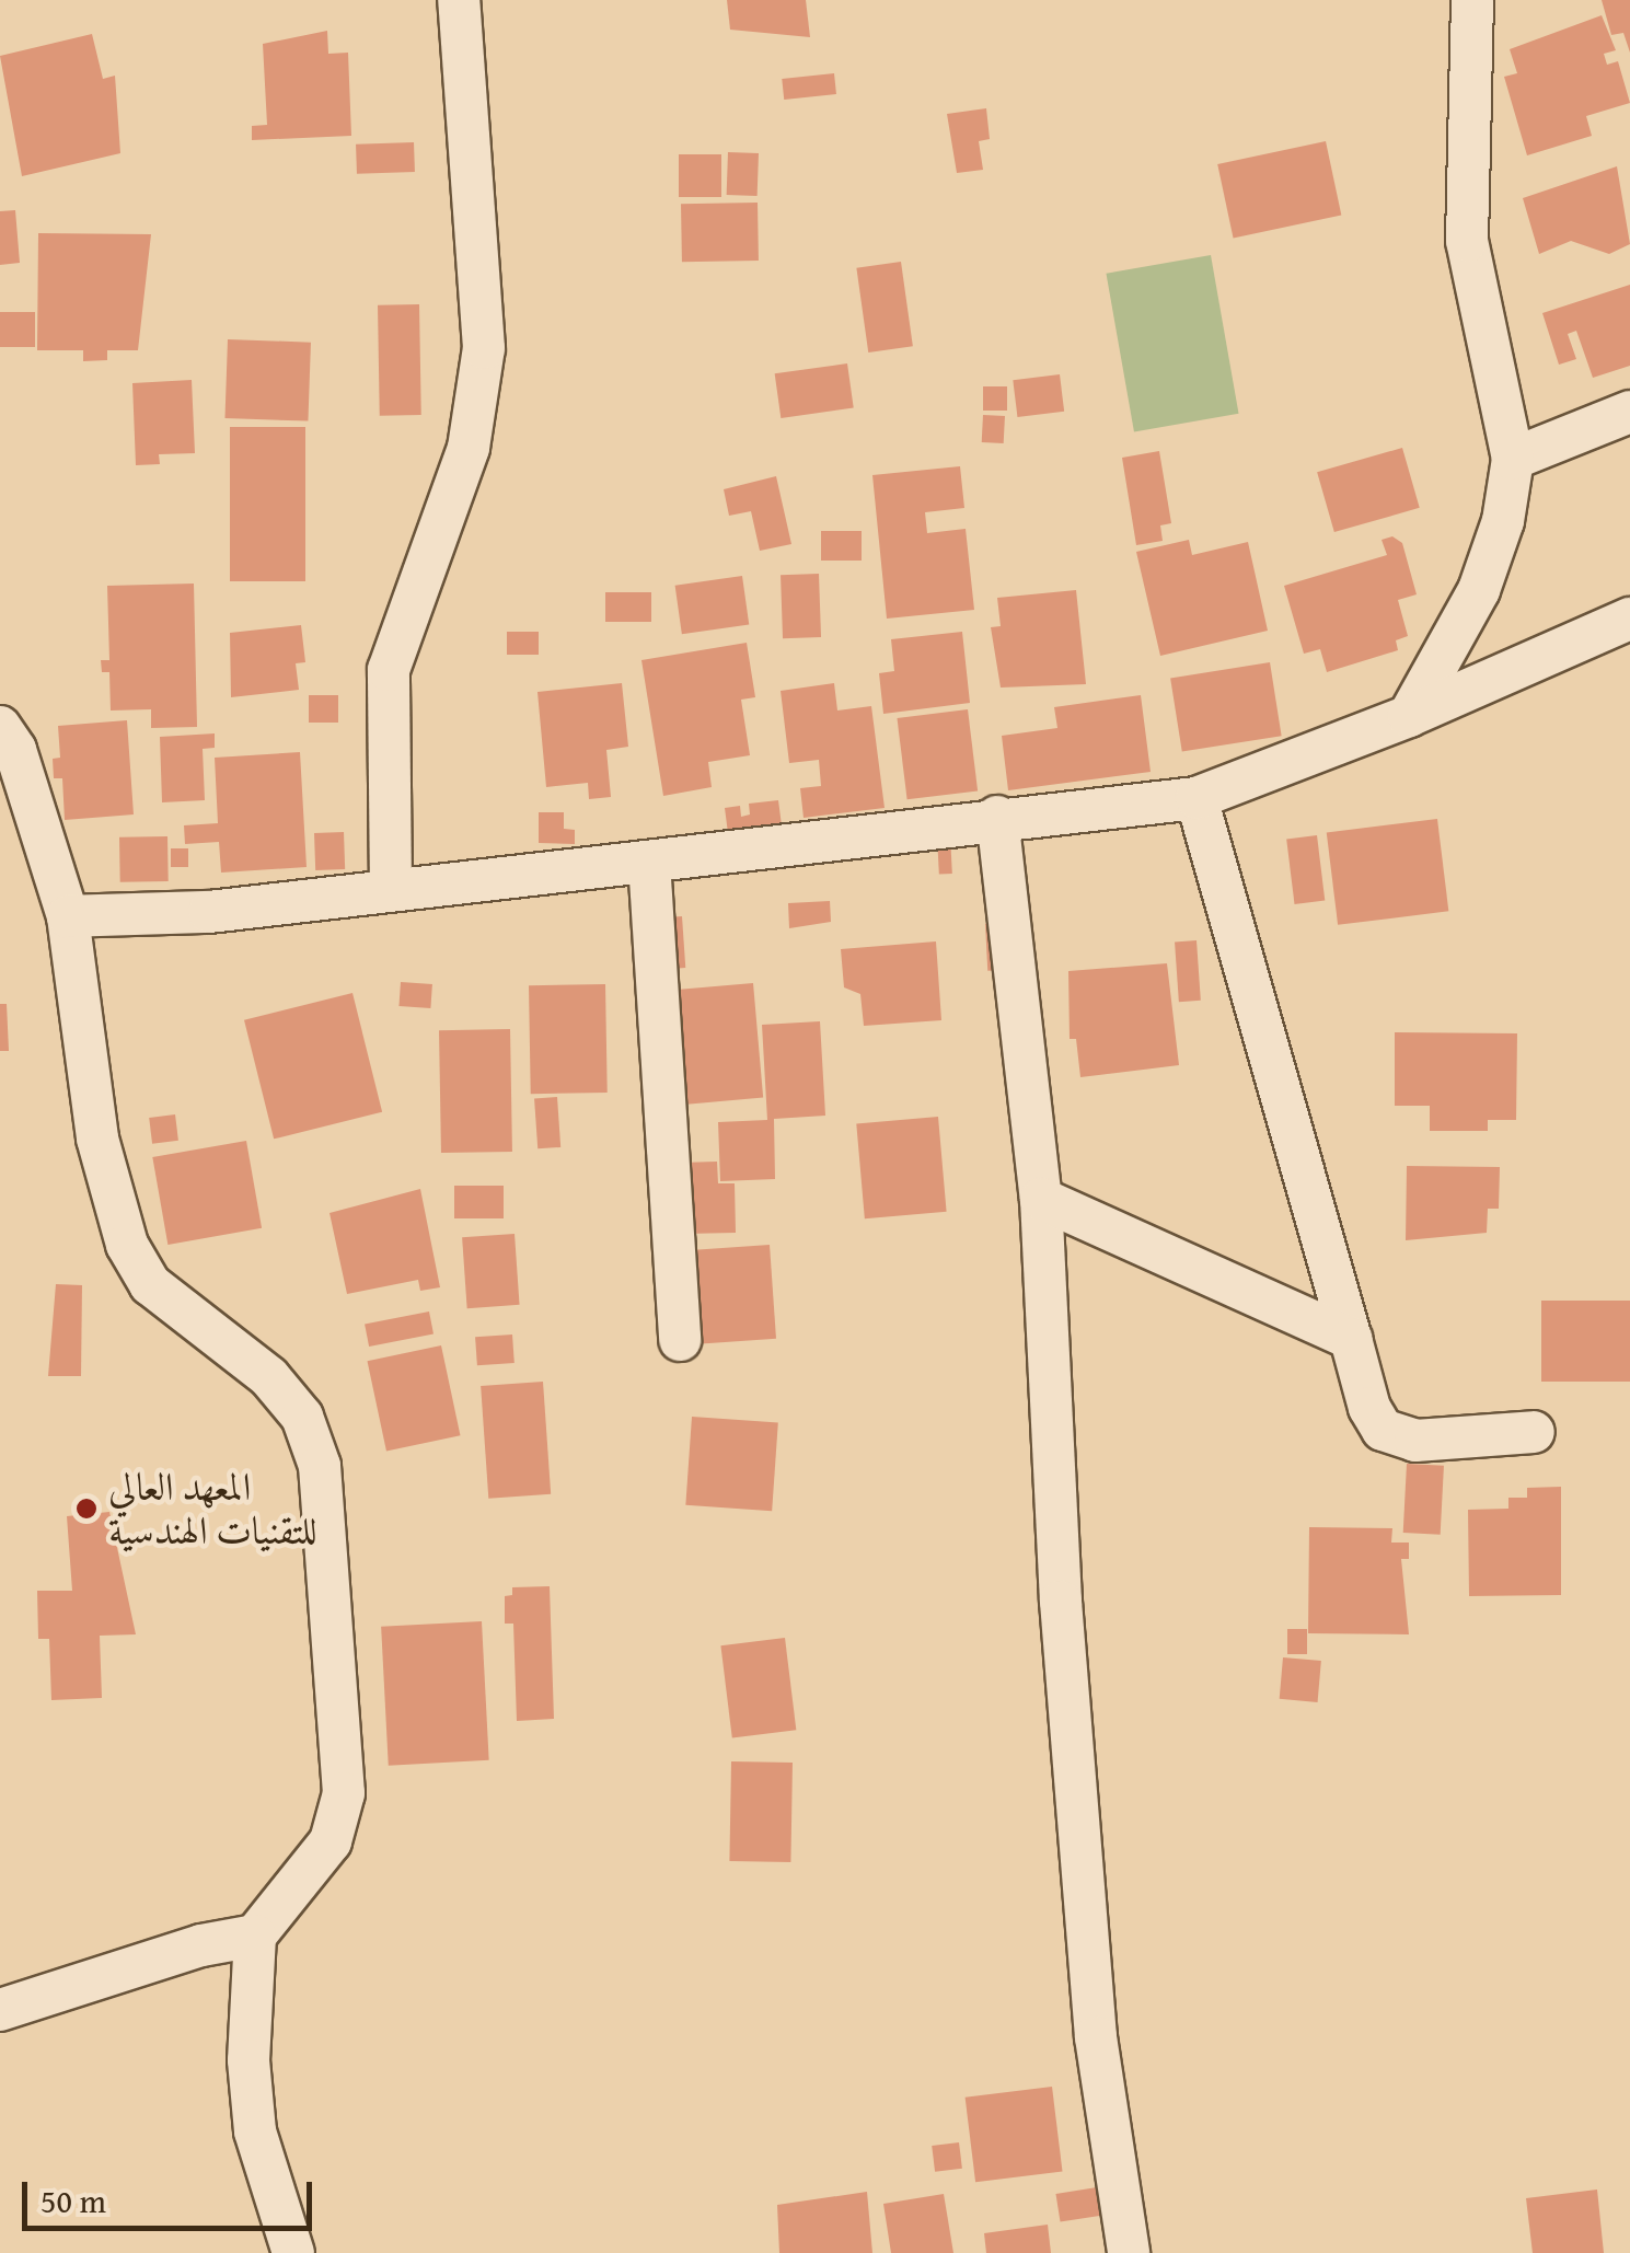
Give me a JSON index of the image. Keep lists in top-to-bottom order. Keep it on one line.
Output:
{"places":["المعهد العالي للتقنيات الهندسية"],"scale_bar":"50 m"}
